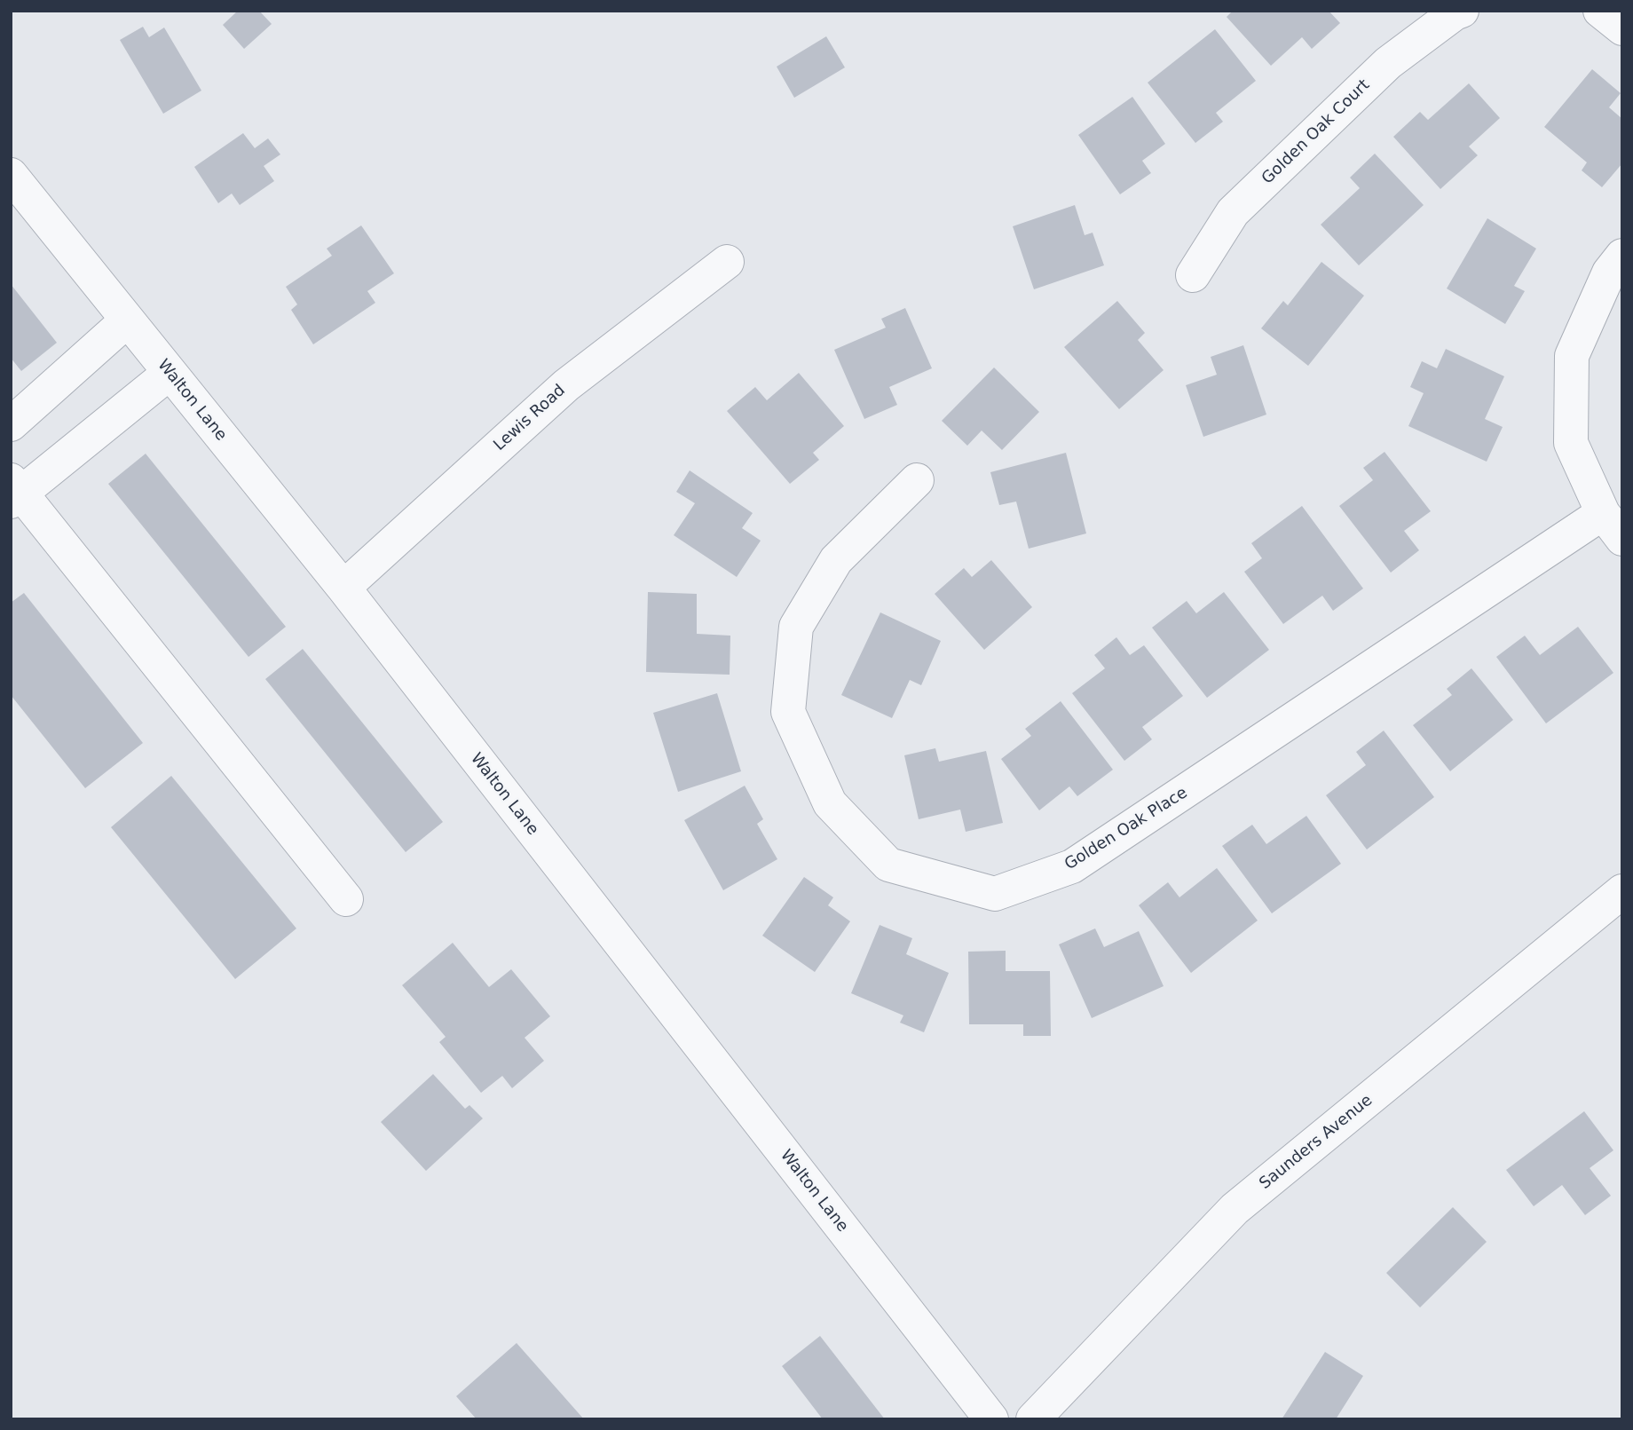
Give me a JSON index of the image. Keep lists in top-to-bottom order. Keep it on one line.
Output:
{"streets":{"street":["Golden Oak Court","Walton Lane","Lewis Road","Golden Oak Place","Saunders Avenue"]},"crossings":[["Walton Lane","Lewis Road"]]}
